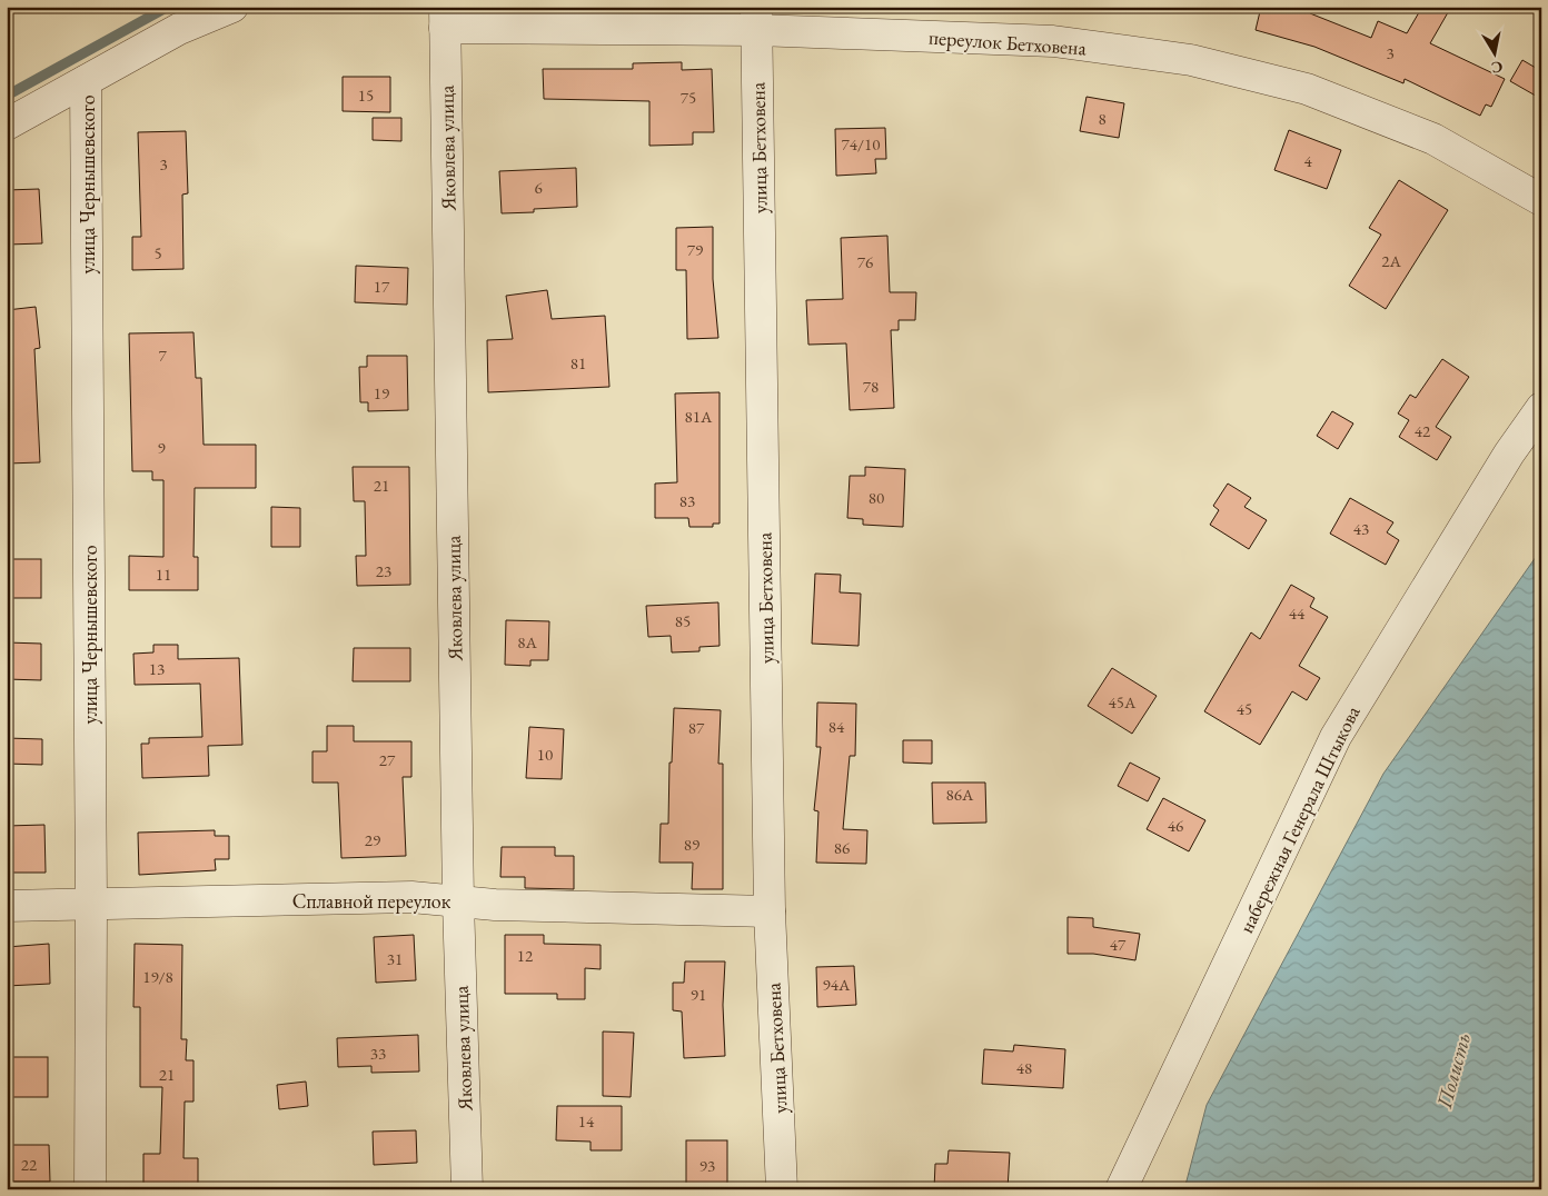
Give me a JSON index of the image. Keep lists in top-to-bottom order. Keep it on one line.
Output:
{"streets":{"street":["переулок Бетховена","Яковлева улица","улица Бетховена","улица Чернышевского","набережная Генерала Штыкова","Сплавной переулок"]},"crossings":[["переулок Бетховена","Яковлева улица"],["переулок Бетховена","улица Бетховена"],["Яковлева улица","Сплавной переулок"],["улица Бетховена","Сплавной переулок"],["улица Чернышевского","Сплавной переулок"]],"water":["Полисть"],"house_numbers":["3","15","75","8","74/10","4","3","6","79","5","2А","76","17","7","81","78","19","81А","42","9","21","80","83","43","23","11","44","85","8А","13","45А","45","84","87","10","27","86А","46","29","89","86","47","12","31","19/8","94А","91","33","48","21","14","22","93"],"north":"bottom"}
